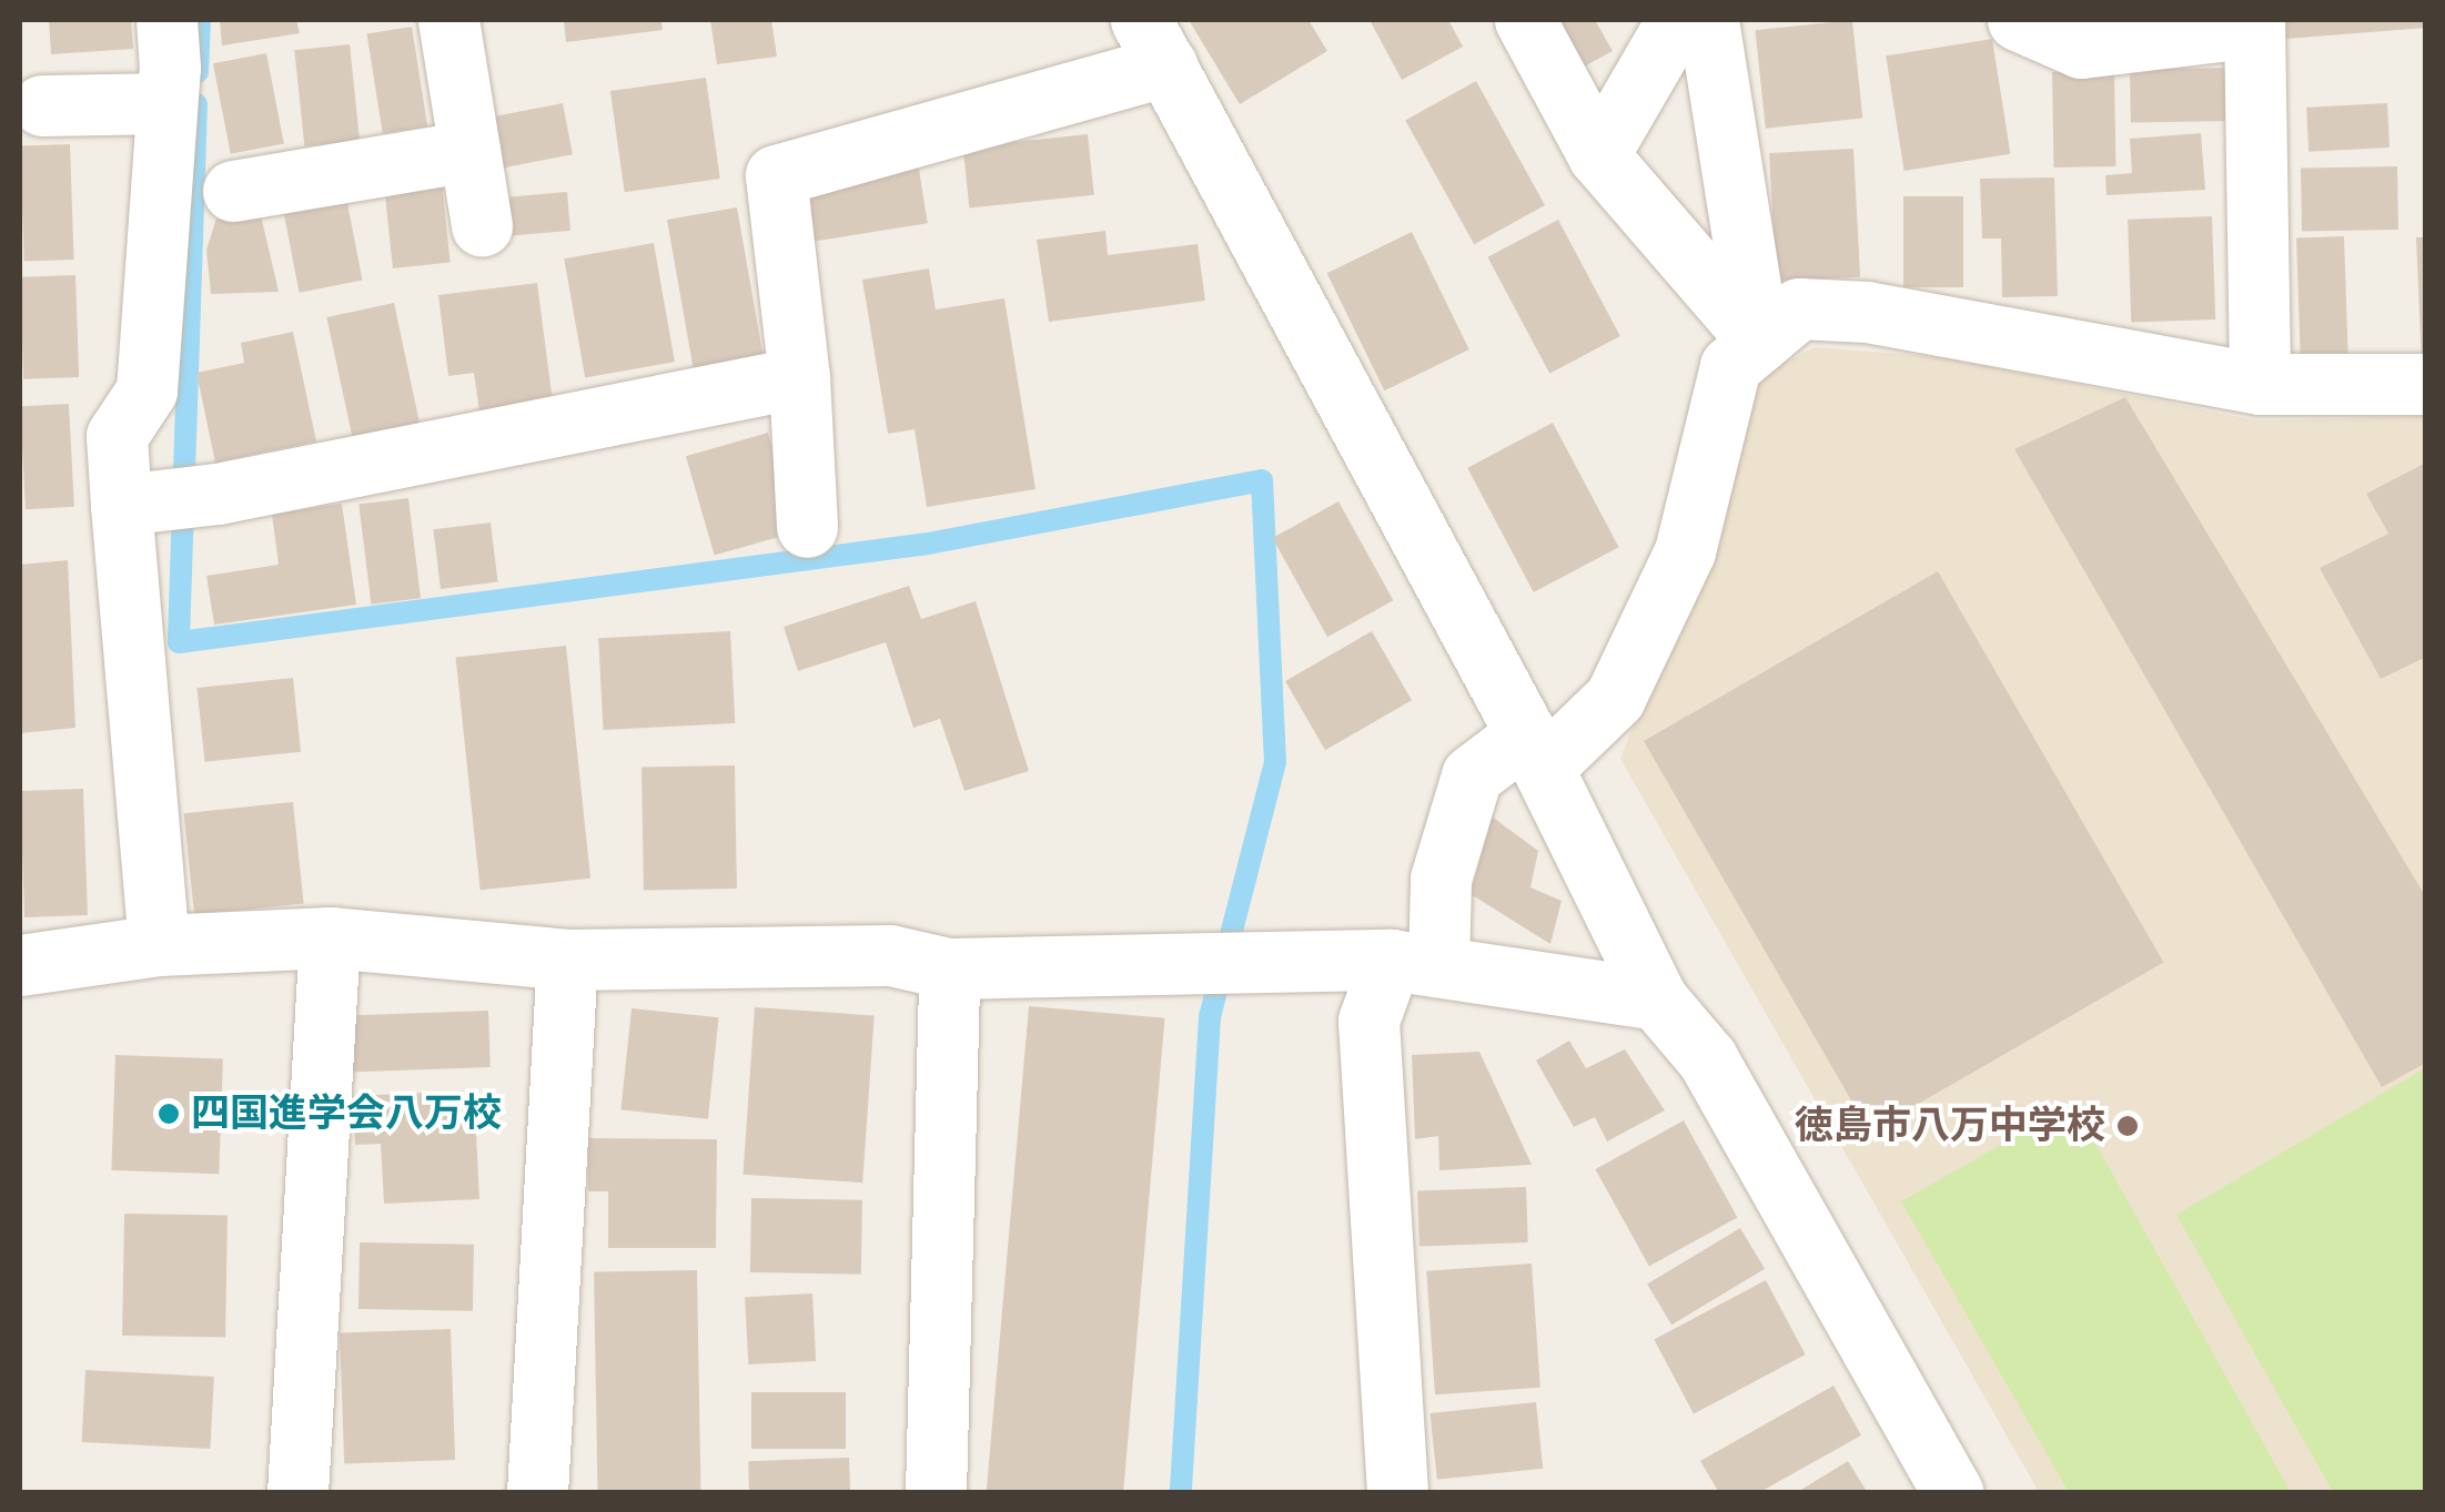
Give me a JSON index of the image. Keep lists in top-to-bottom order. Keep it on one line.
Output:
{"places":["四国進学会八万校","徳島市八万中学校"]}
